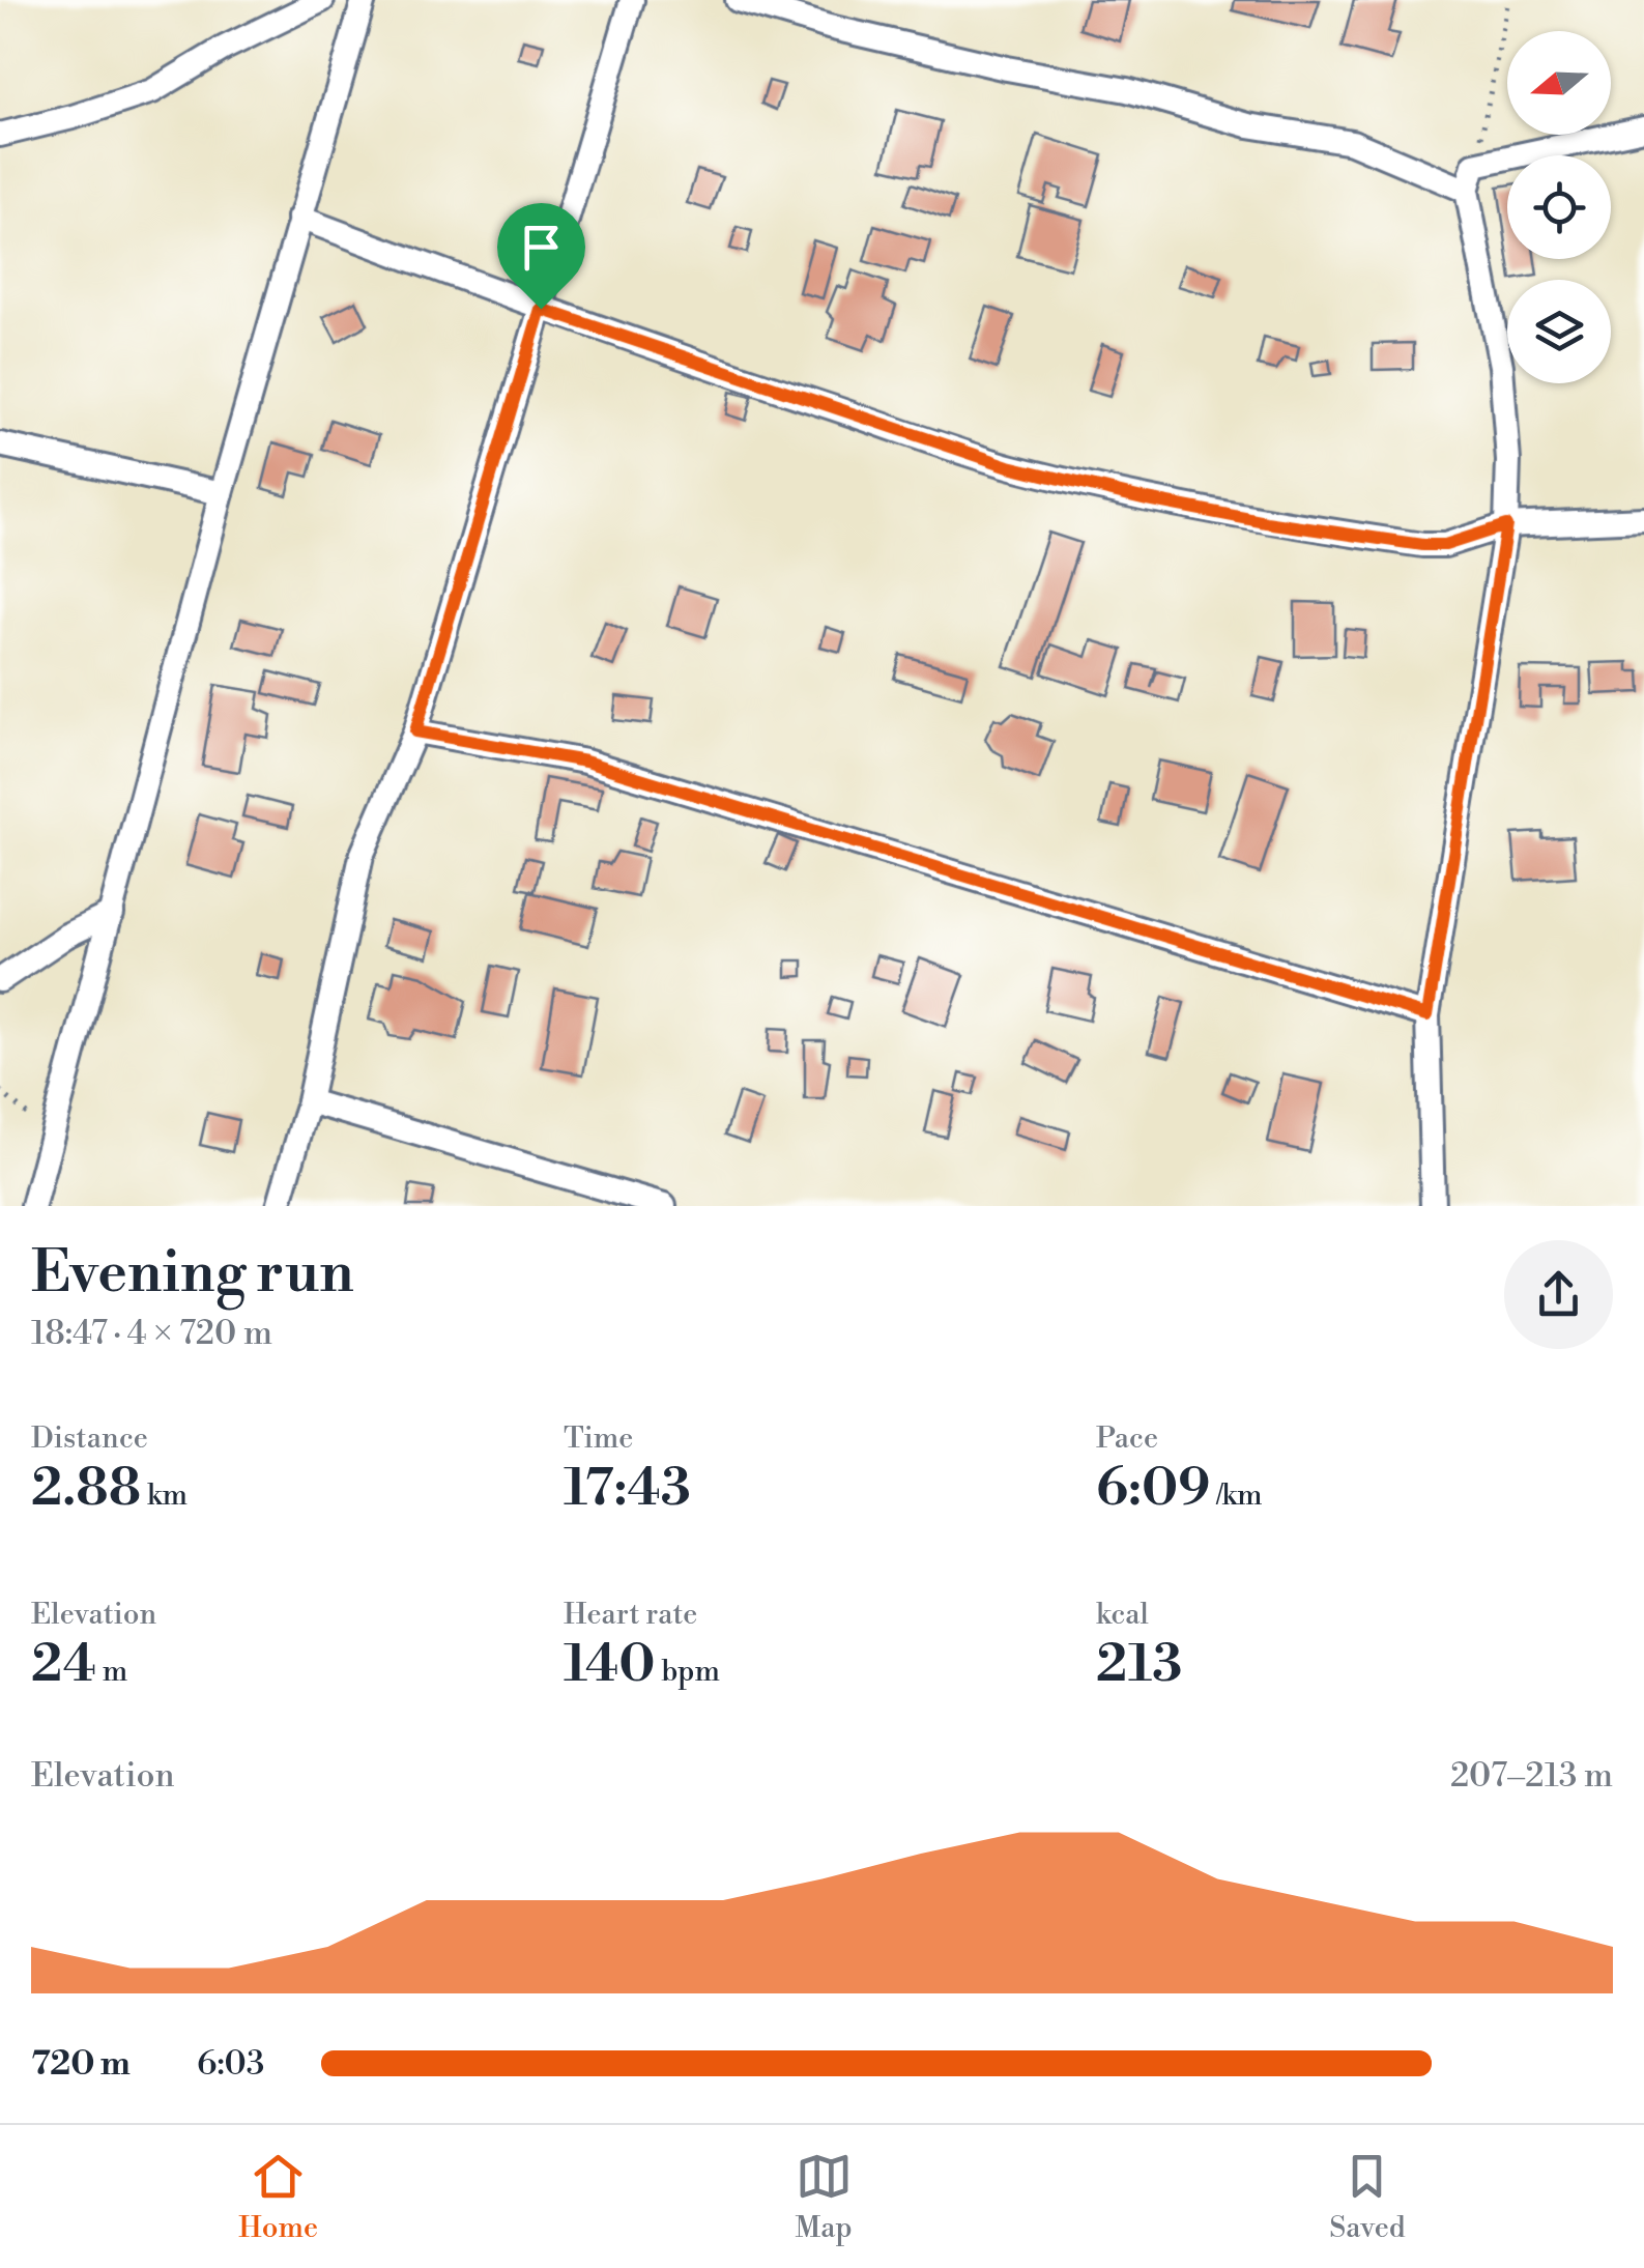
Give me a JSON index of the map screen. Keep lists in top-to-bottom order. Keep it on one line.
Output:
{"north":"left","page":{"heading":["Evening run","18:47 · 4 × 720 m"],"stats":[["Distance","2.88 km"],["Time","17:43"],["Pace","6:09 /km"],["Elevation","24 m"],["Heart rate","140 bpm"],["kcal","213"]],"chart":["Elevation","207–213 m"],"list":[{"name":"720 m","note":"6:03"}],"tabs":["Home","Map","Saved"]}}
